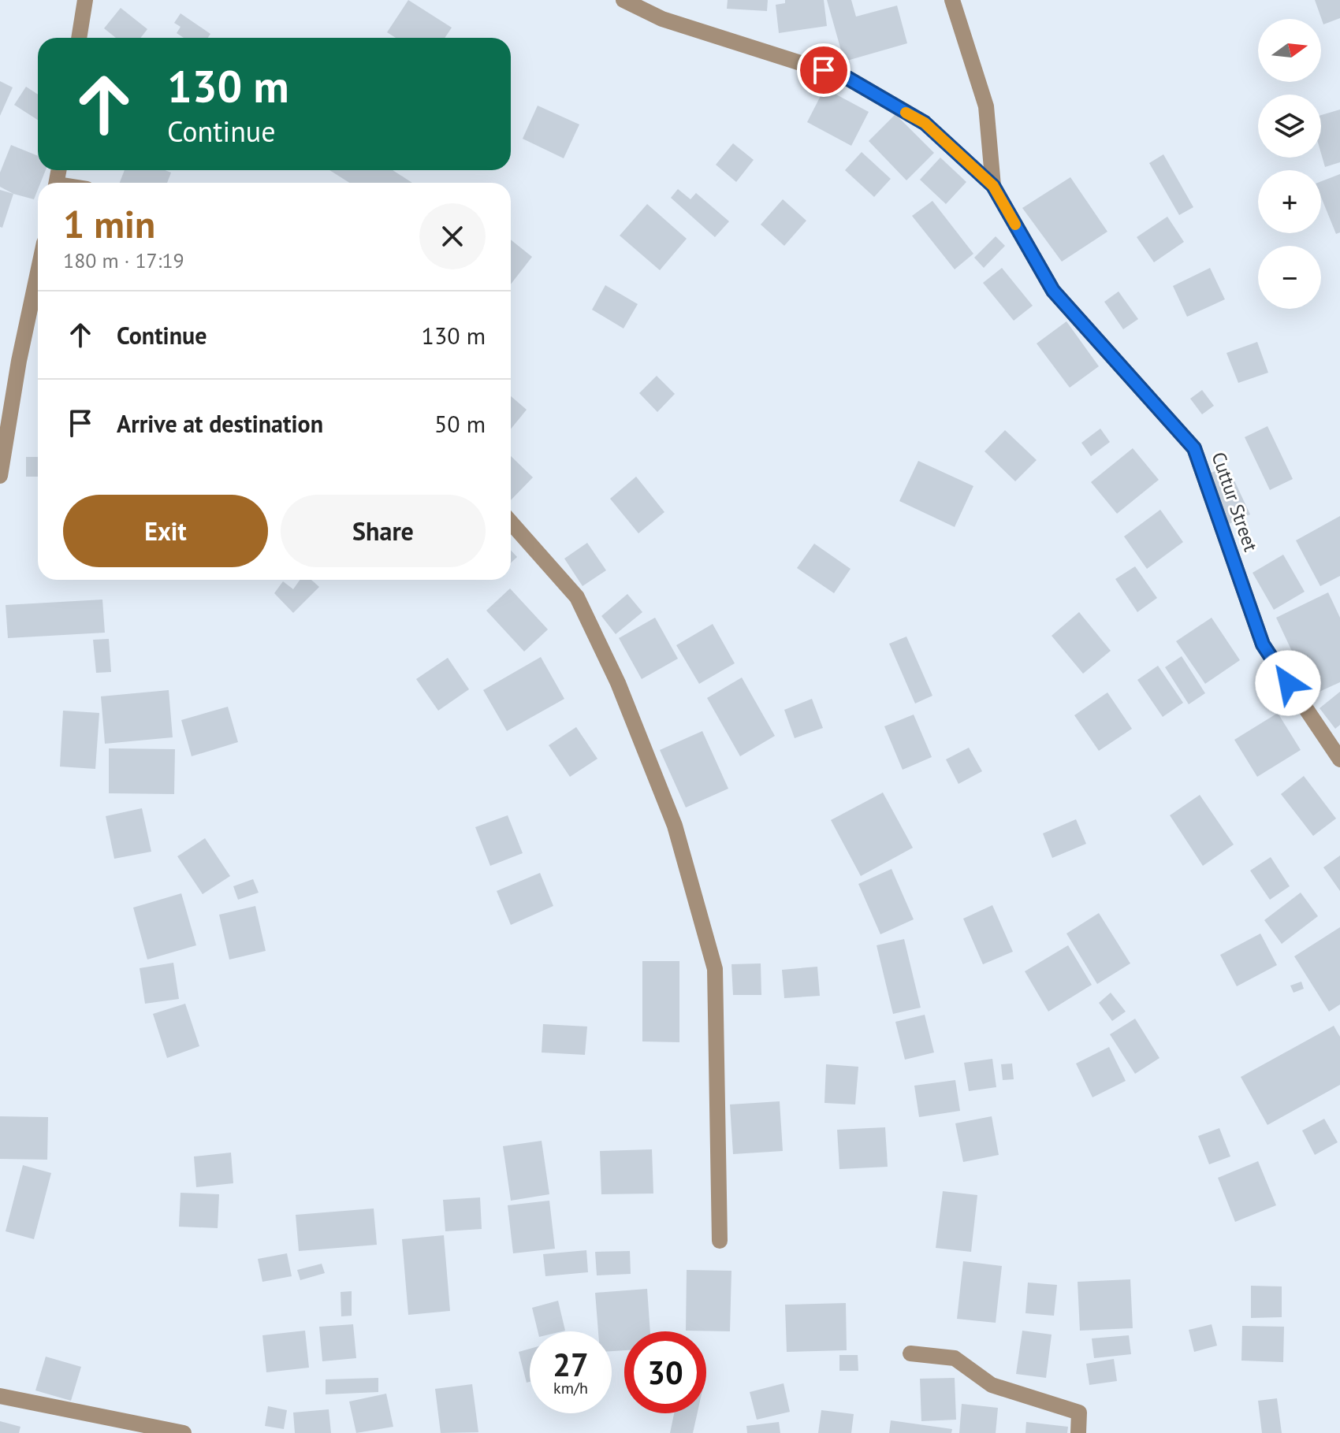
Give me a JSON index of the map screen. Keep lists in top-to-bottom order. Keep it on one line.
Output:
{"streets":{"street":["Cuttur Street"]},"north":"right","page":{"map_buttons":["+","−"],"turn":["130 m","Continue"],"heading":["1 min","180 m · 17:19"],"list":[{"name":"Continue","value":"130 m"},{"name":"Arrive at destination","value":"50 m"}],"buttons":["Exit","Share"],"speed":"27 km/h","limit":"30"}}
